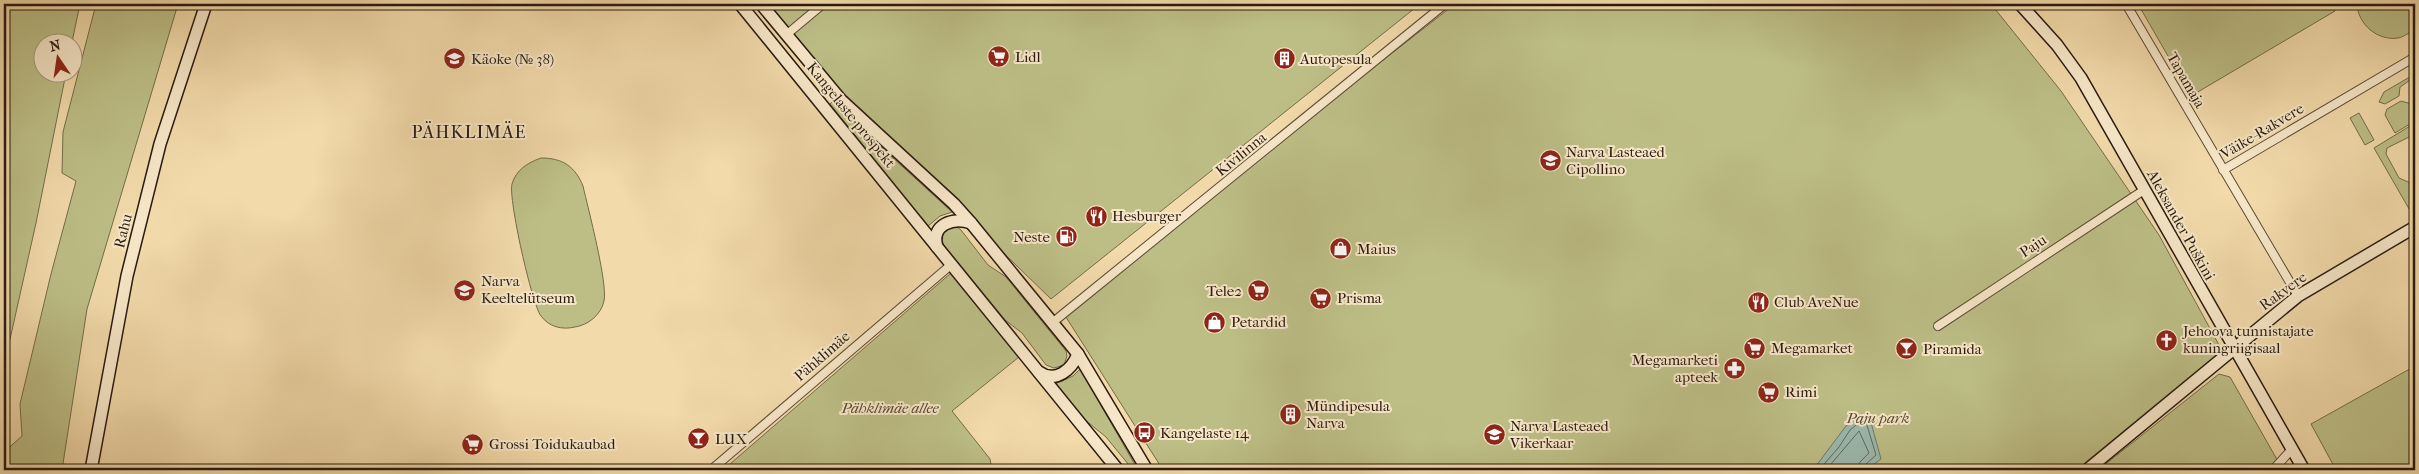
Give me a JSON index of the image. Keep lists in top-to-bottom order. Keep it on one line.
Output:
{"streets":{"main road":["Kangelaste prospekt","Aleksander Puškini","Rahu","Rakvere"],"street":["Tapamaja","Väike-Rakvere","Kivilinna","Paju","Pähklimäe"]},"crossings":[["Tapamaja","Väike-Rakvere"],["Kangelaste prospekt","Kivilinna"],["Kangelaste prospekt","Pähklimäe"],["Väike-Rakvere","Rakvere"],["Aleksander Puškini","Paju"],["Aleksander Puškini","Rakvere"]],"districts":["PÄHKLIMÄE"],"parks":["Pähklimäe allee","Paju park"],"places":{"supermarket":["Lidl","Tele2","Prisma","Megamarket","Rimi","Grossi Toidukaubad"],"school or university":["Käoke (№ 38)","Narva Lasteaed Cipollino","Narva Keeltelütseum","Narva Lasteaed Vikerkaar"],"building":["Autopesula","Mündipesula Narva"],"restaurant":["Hesburger","Club AveNue"],"fuel station":["Neste"],"shop":["Maius","Petardid"],"church":["Jehoova tunnistajate kuningriigisaal"],"bar":["Piramida","LUX"],"pharmacy":["Megamarketi apteek"],"bus stop":["Kangelaste 14"]},"north":"top"}
